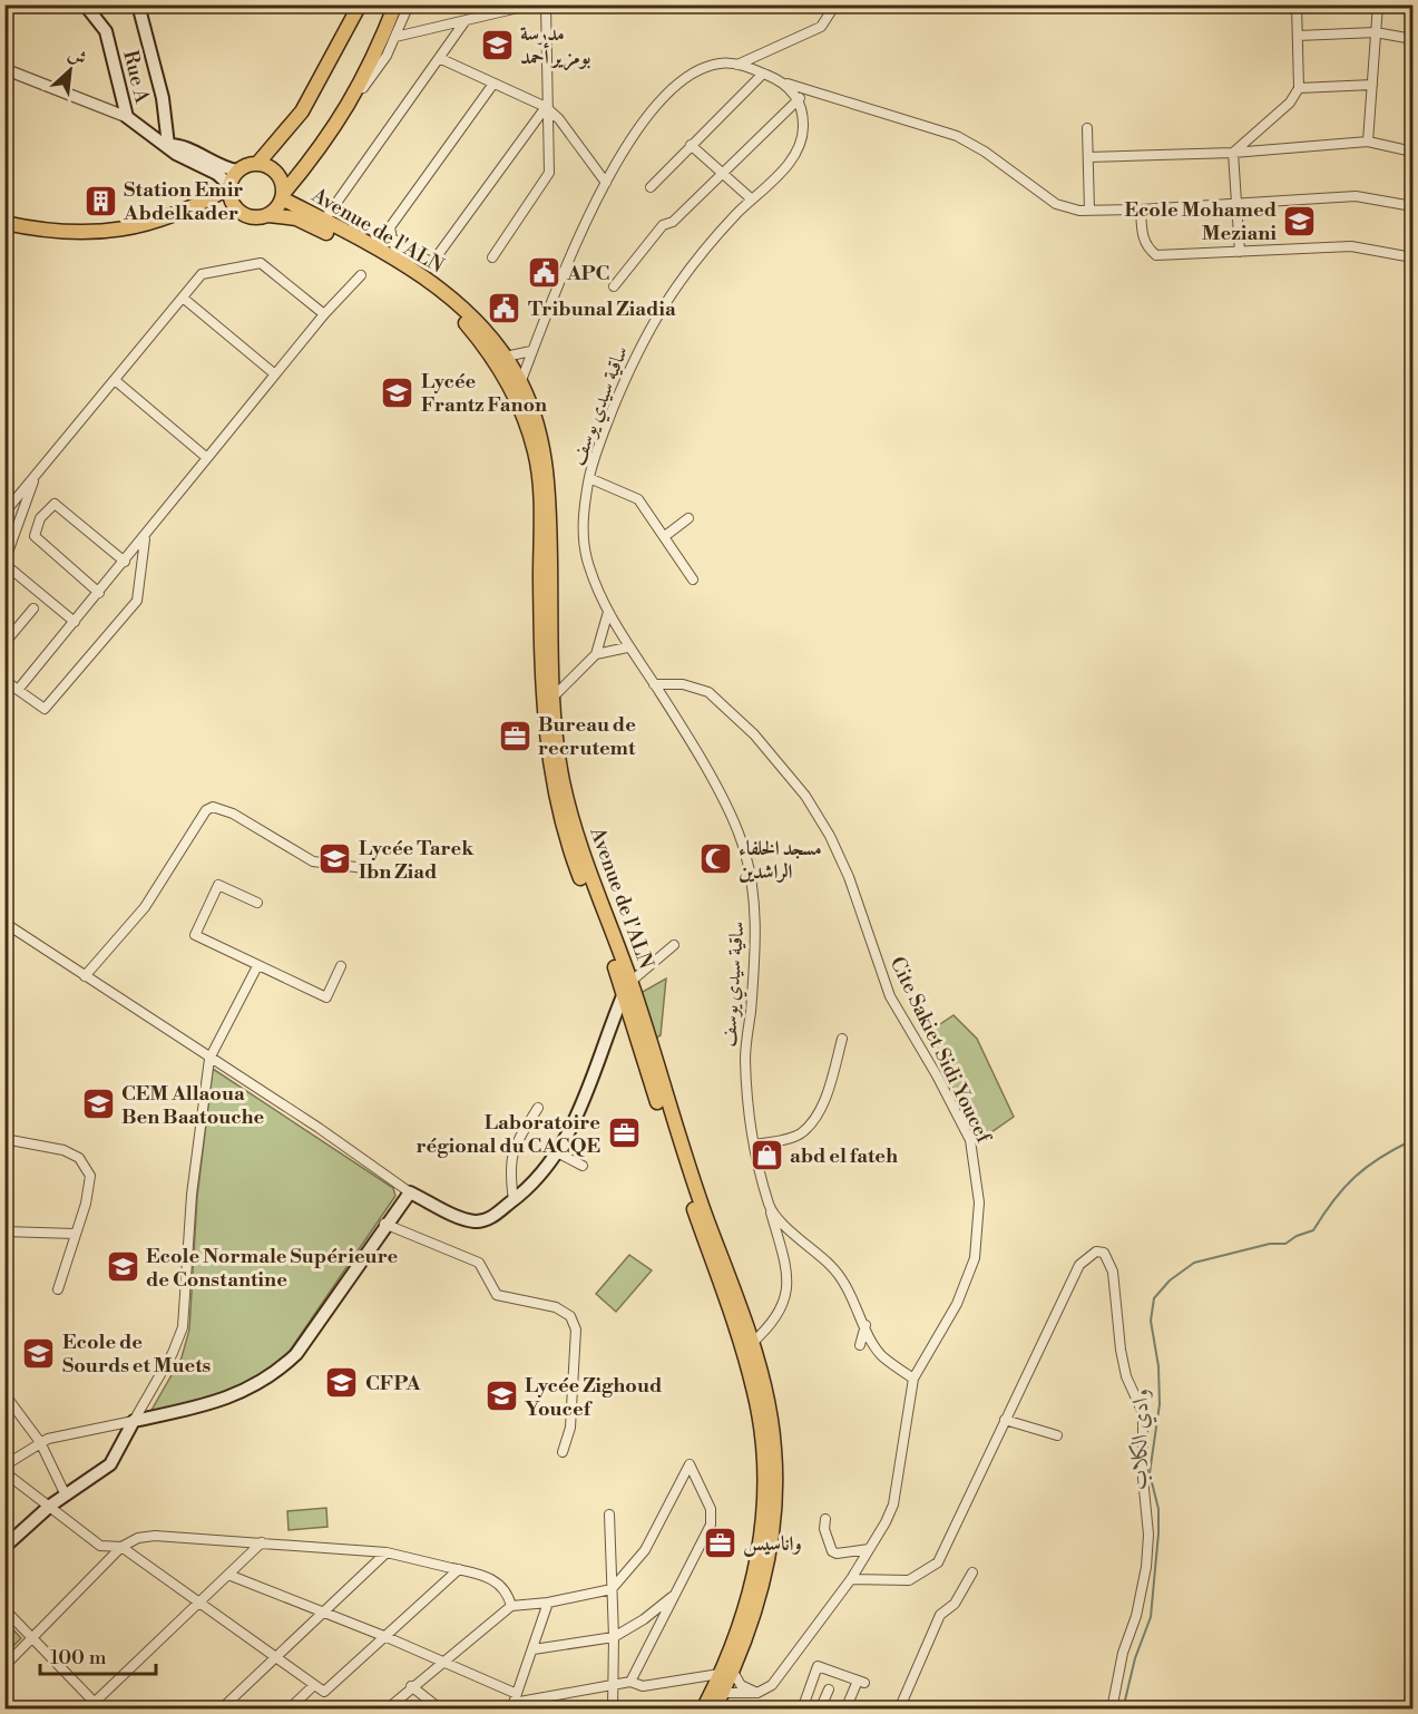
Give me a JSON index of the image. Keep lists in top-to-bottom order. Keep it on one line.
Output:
{"streets":{"main road":["Rue A","Avenue de l'ALN"],"street":["ساقية سيدي يوسف","Cite Sakiet Sidi Youcef"]},"crossings":[["ساقية سيدي يوسف","Cite Sakiet Sidi Youcef"]],"water":["وادي الكلاب"],"places":{"school or university":["مدرسة بومزير أحمد","Ecole Mohamed Meziani","Lycée Frantz Fanon","Lycée Tarek Ibn Ziad","CEM Allaoua Ben Baatouche","Ecole Normale Supérieure de Constantine","Ecole de Sourds et Muets","CFPA","Lycée Zighoud Youcef"],"building":["Station Emir Abdelkader"],"public building":["APC","Tribunal Ziadia"],"office":["Bureau de recrutemt","Laboratoire régional du CACQE","واناسيس"],"mosque":["مسجد الخلفاء الراشدين"],"shop":["abd el fateh"]},"scale_bar":"100 m","north":"top right"}
